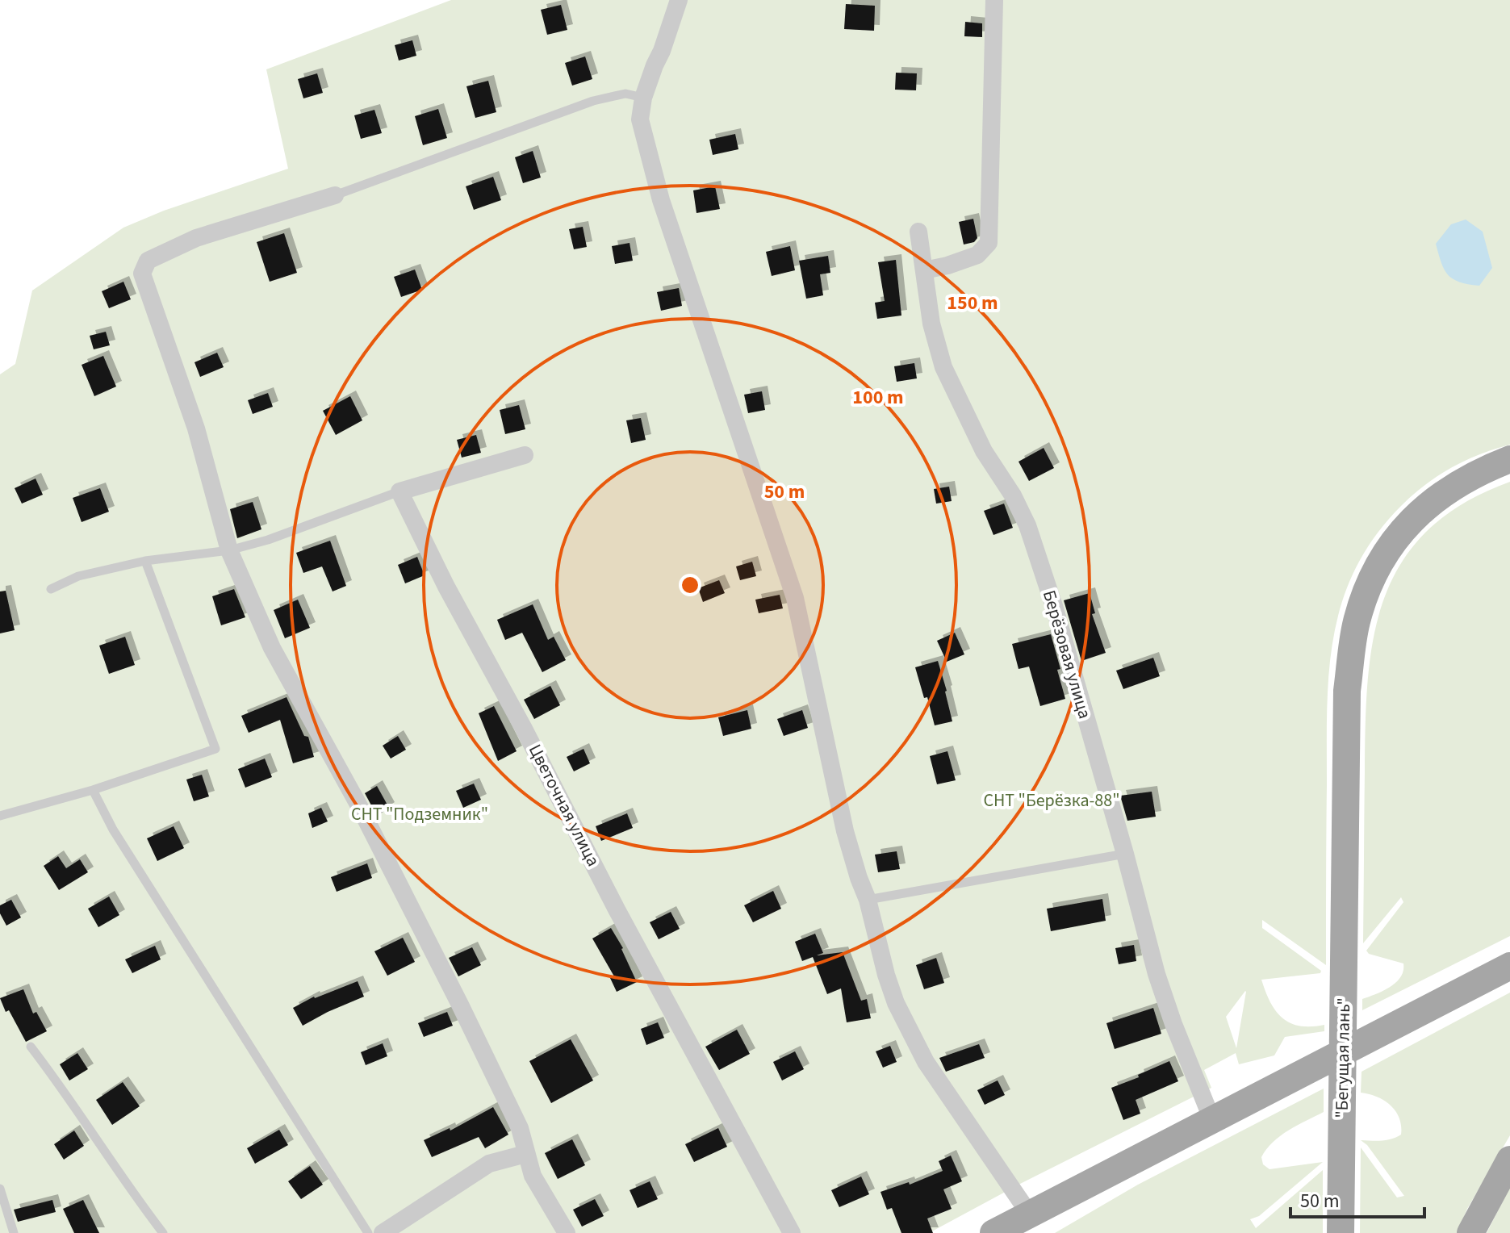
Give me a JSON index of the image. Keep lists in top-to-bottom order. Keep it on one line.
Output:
{"streets":{"main road":["\"Бегущая лань\""],"street":["Берёзовая улица","Цветочная улица"]},"parks":["СНТ \"Берёзка-88\"","СНТ \"Подземник\""],"scale_bar":"50 m","rings":["150 m","100 m","50 m"]}
